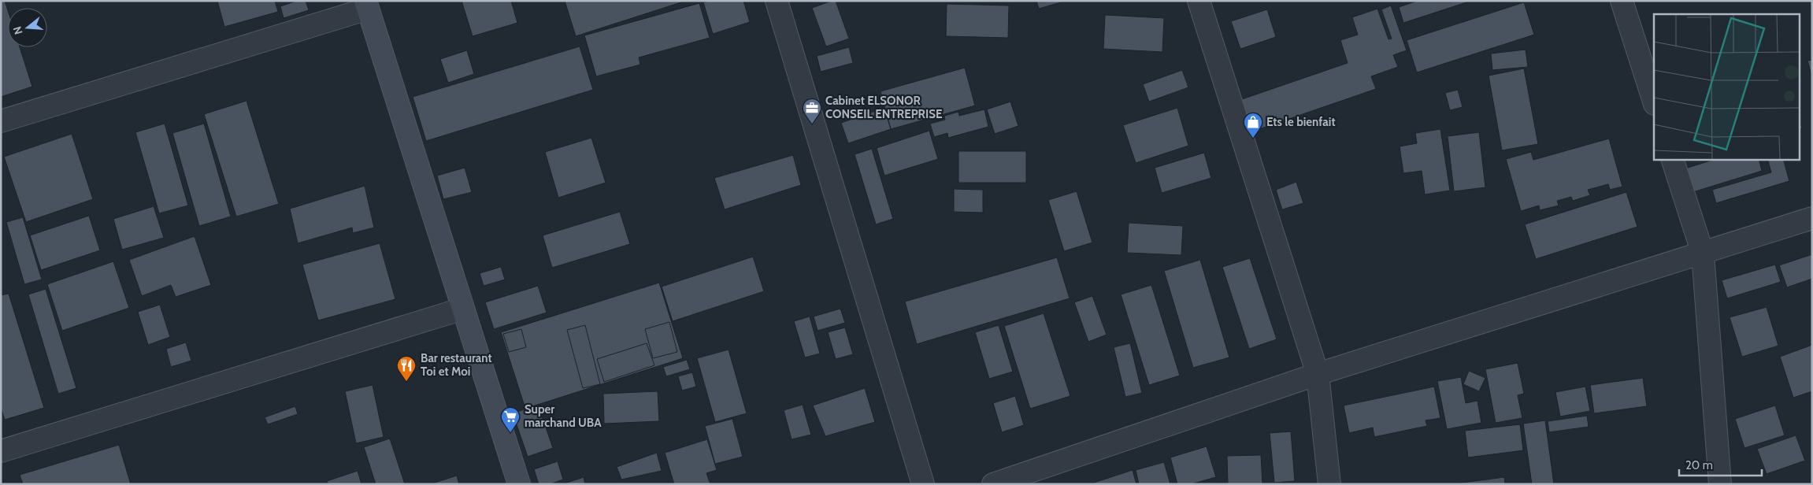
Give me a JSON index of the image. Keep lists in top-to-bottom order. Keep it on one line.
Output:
{"places":{"office":["Cabinet ELSONOR CONSEIL ENTREPRISE"],"shop":["Ets le bienfait"],"restaurant":["Bar restaurant Toi et Moi"],"supermarket":["Super marchand UBA"]},"scale_bar":"20 m","north":"left"}
